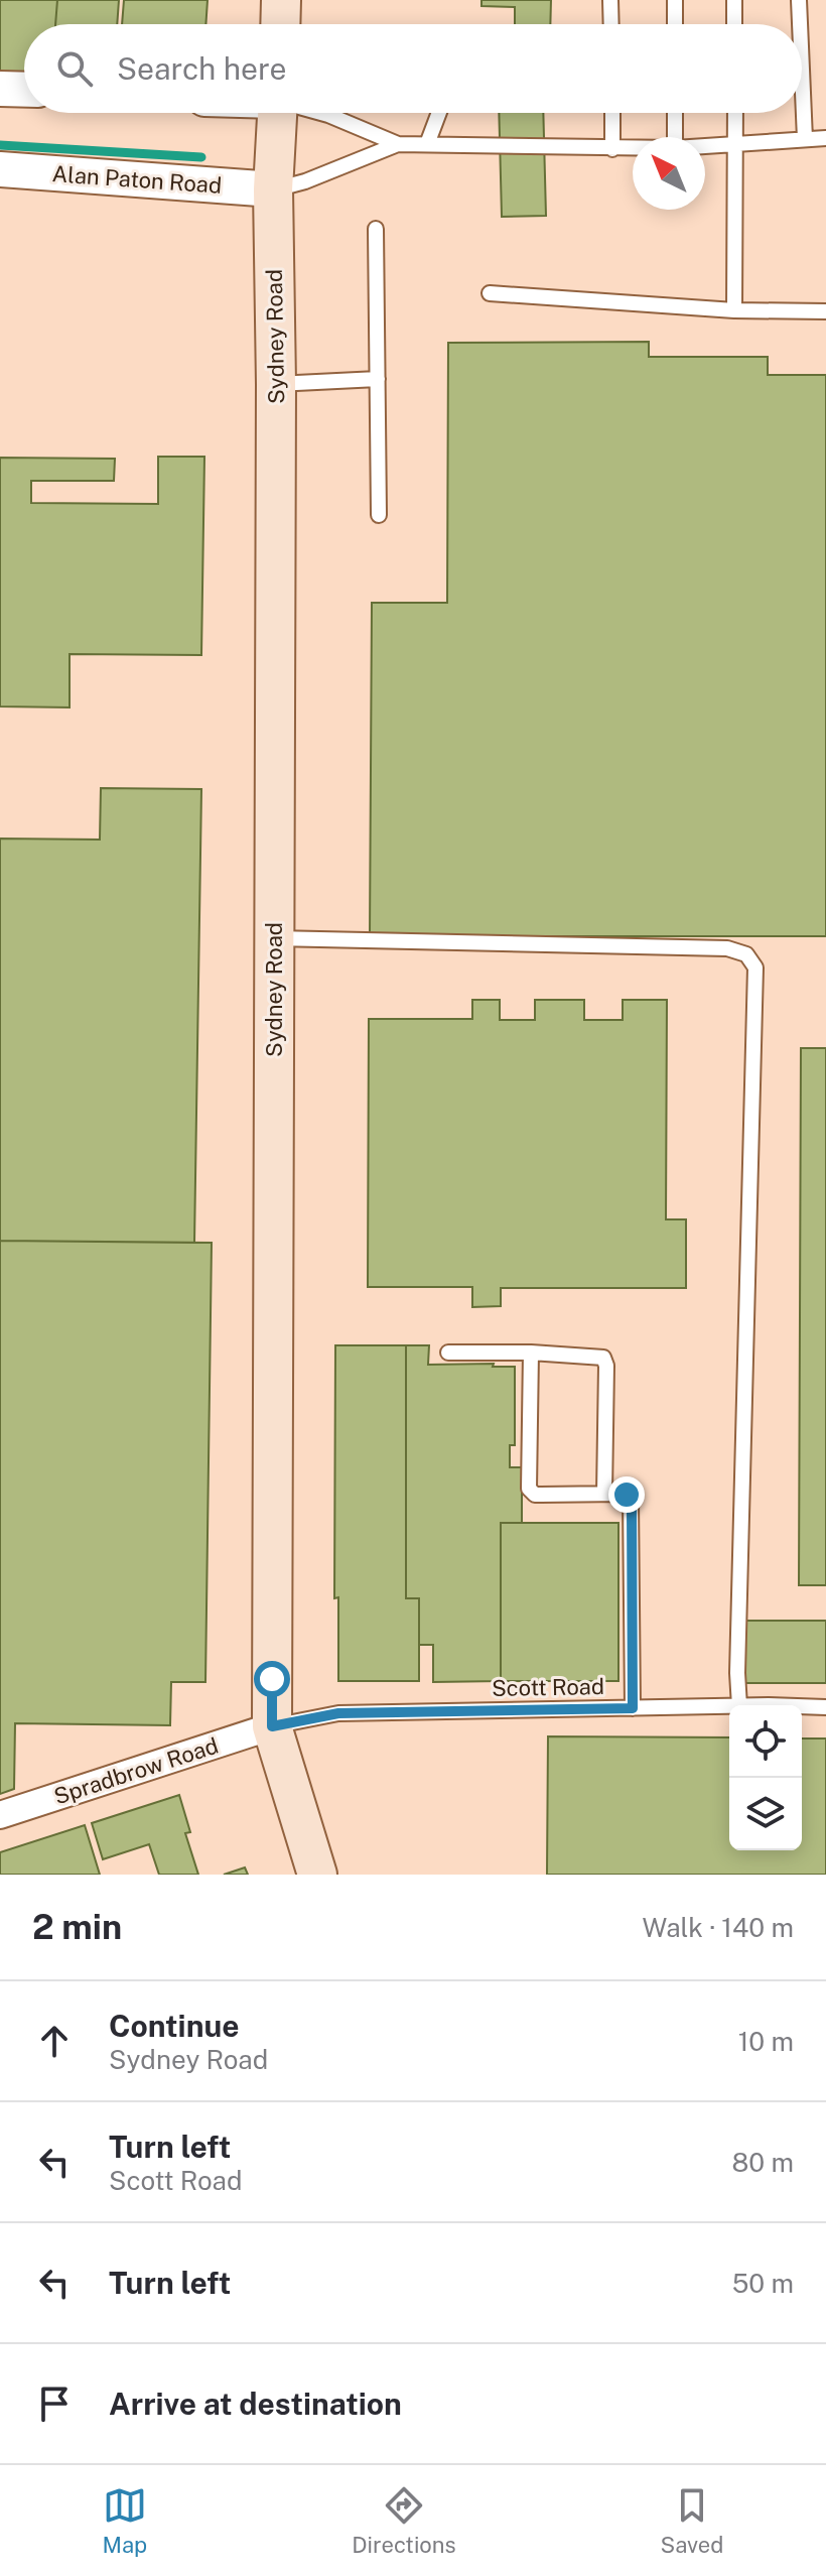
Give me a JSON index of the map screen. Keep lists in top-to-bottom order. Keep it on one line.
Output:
{"streets":{"main road":["Sydney Road"],"street":["Alan Paton Road","Spradbrow Road"],"lane":["Scott Road"]},"crossings":[["Alan Paton Road","Sydney Road"],["Sydney Road","Scott Road"],["Sydney Road","Spradbrow Road"],["Scott Road","Spradbrow Road"]],"north":"top left","page":{"search":"Search here","heading":["2 min","Walk · 140 m"],"list":[["Continue","Sydney Road","10 m"],["Turn left","Scott Road","80 m"],["Turn left","50 m"],"Arrive at destination"],"nav":["Map","Directions","Saved"]}}
